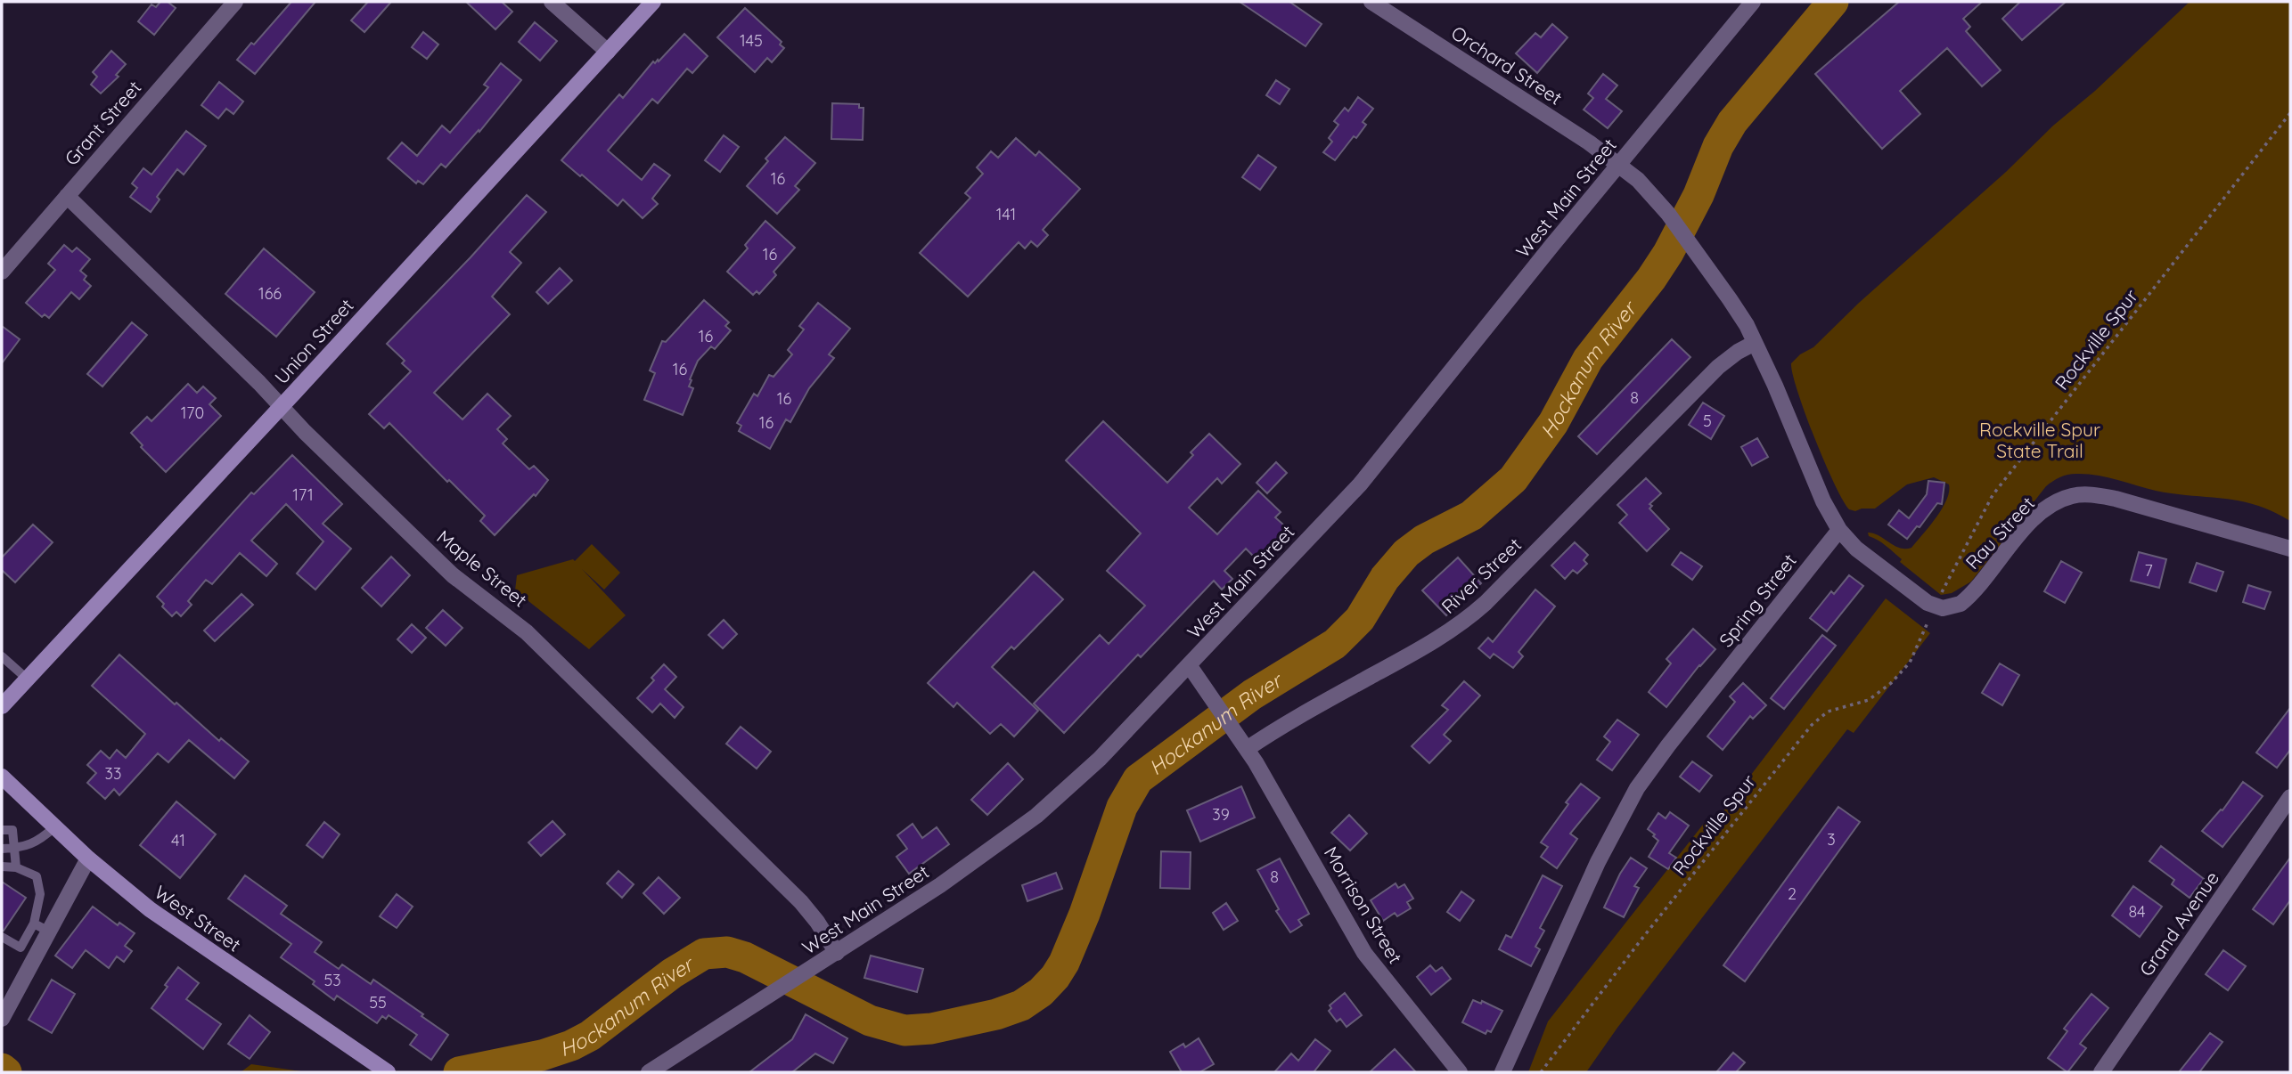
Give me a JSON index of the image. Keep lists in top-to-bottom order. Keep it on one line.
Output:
{"streets":{"main road":["Union Street","West Street"],"street":["Orchard Street","Grant Street","West Main Street","Rau Street","Maple Street","River Street","Spring Street","Morrison Street","Grand Avenue"],"path":["Rockville Spur"]},"crossings":[["Orchard Street","West Main Street"],["Grant Street","Maple Street"],["West Main Street","Maple Street"],["Union Street","Maple Street"],["Rau Street","Spring Street"],["River Street","Morrison Street"]],"water":["Hockanum River"],"parks":["Rockville Spur State Trail"],"house_numbers":["145","16","141","16","166","16","16","8","16","170","5","16","171","7","33","39","3","41","8","2","84","53","55"]}
